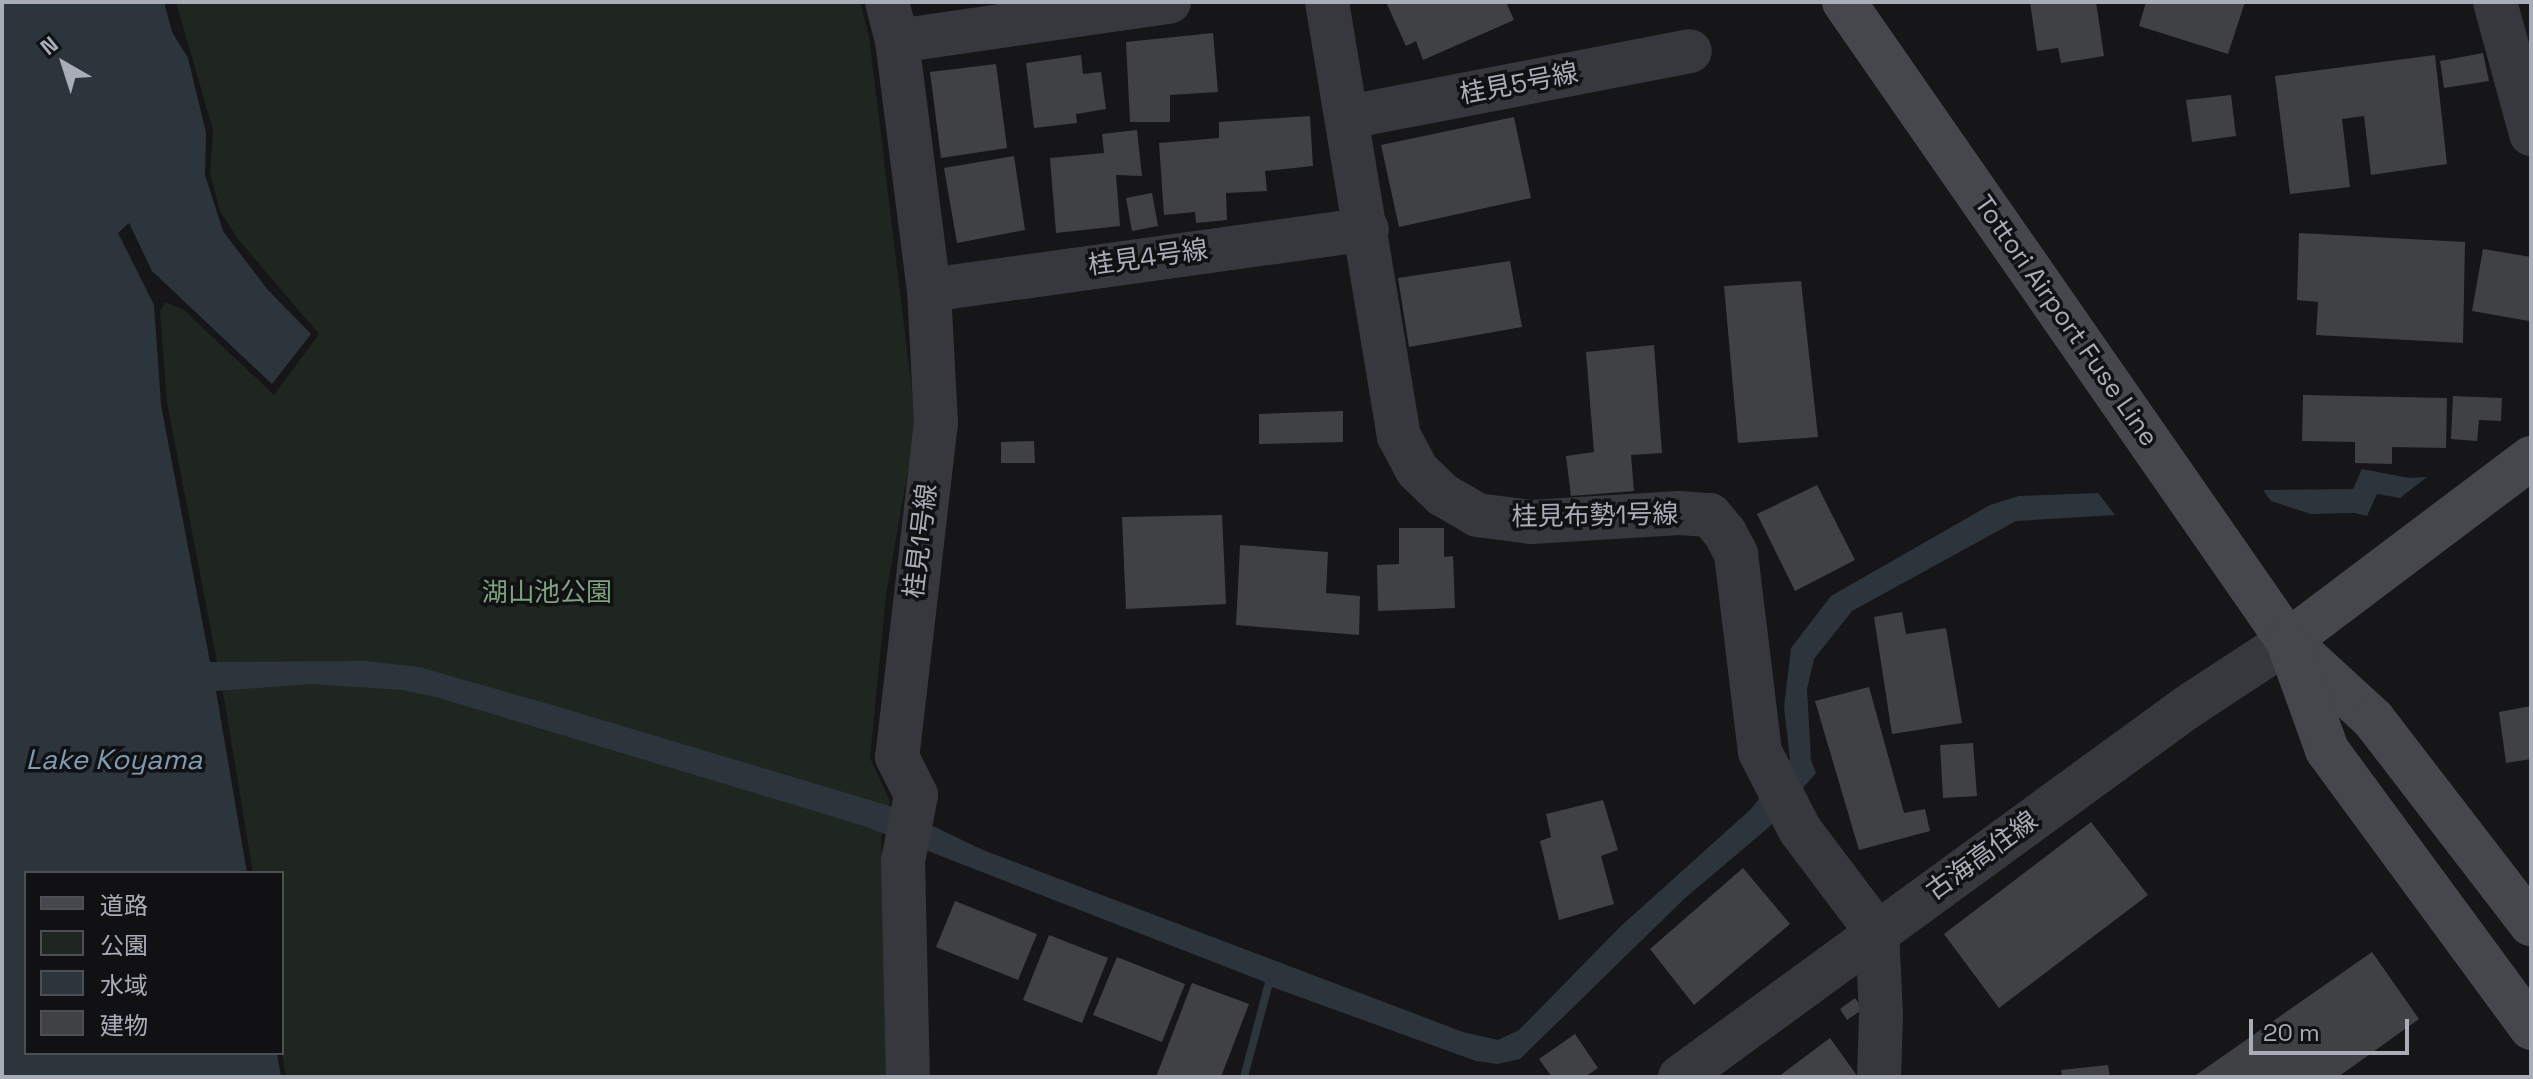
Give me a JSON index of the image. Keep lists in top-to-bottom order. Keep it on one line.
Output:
{"streets":{"main road":["Tottori Airport Fuse Line"],"street":["桂見5号線","桂見4号線","桂見布勢1号線","桂見1号線","古海高住線"]},"crossings":[["桂見5号線","桂見布勢1号線"],["桂見4号線","桂見布勢1号線"],["桂見4号線","桂見1号線"],["Tottori Airport Fuse Line","古海高住線"],["桂見布勢1号線","古海高住線"]],"water":["Lake Koyama"],"parks":["湖山池公園"],"legend":["道路","公園","水域","建物"],"scale_bar":"20 m","north":"top left"}
